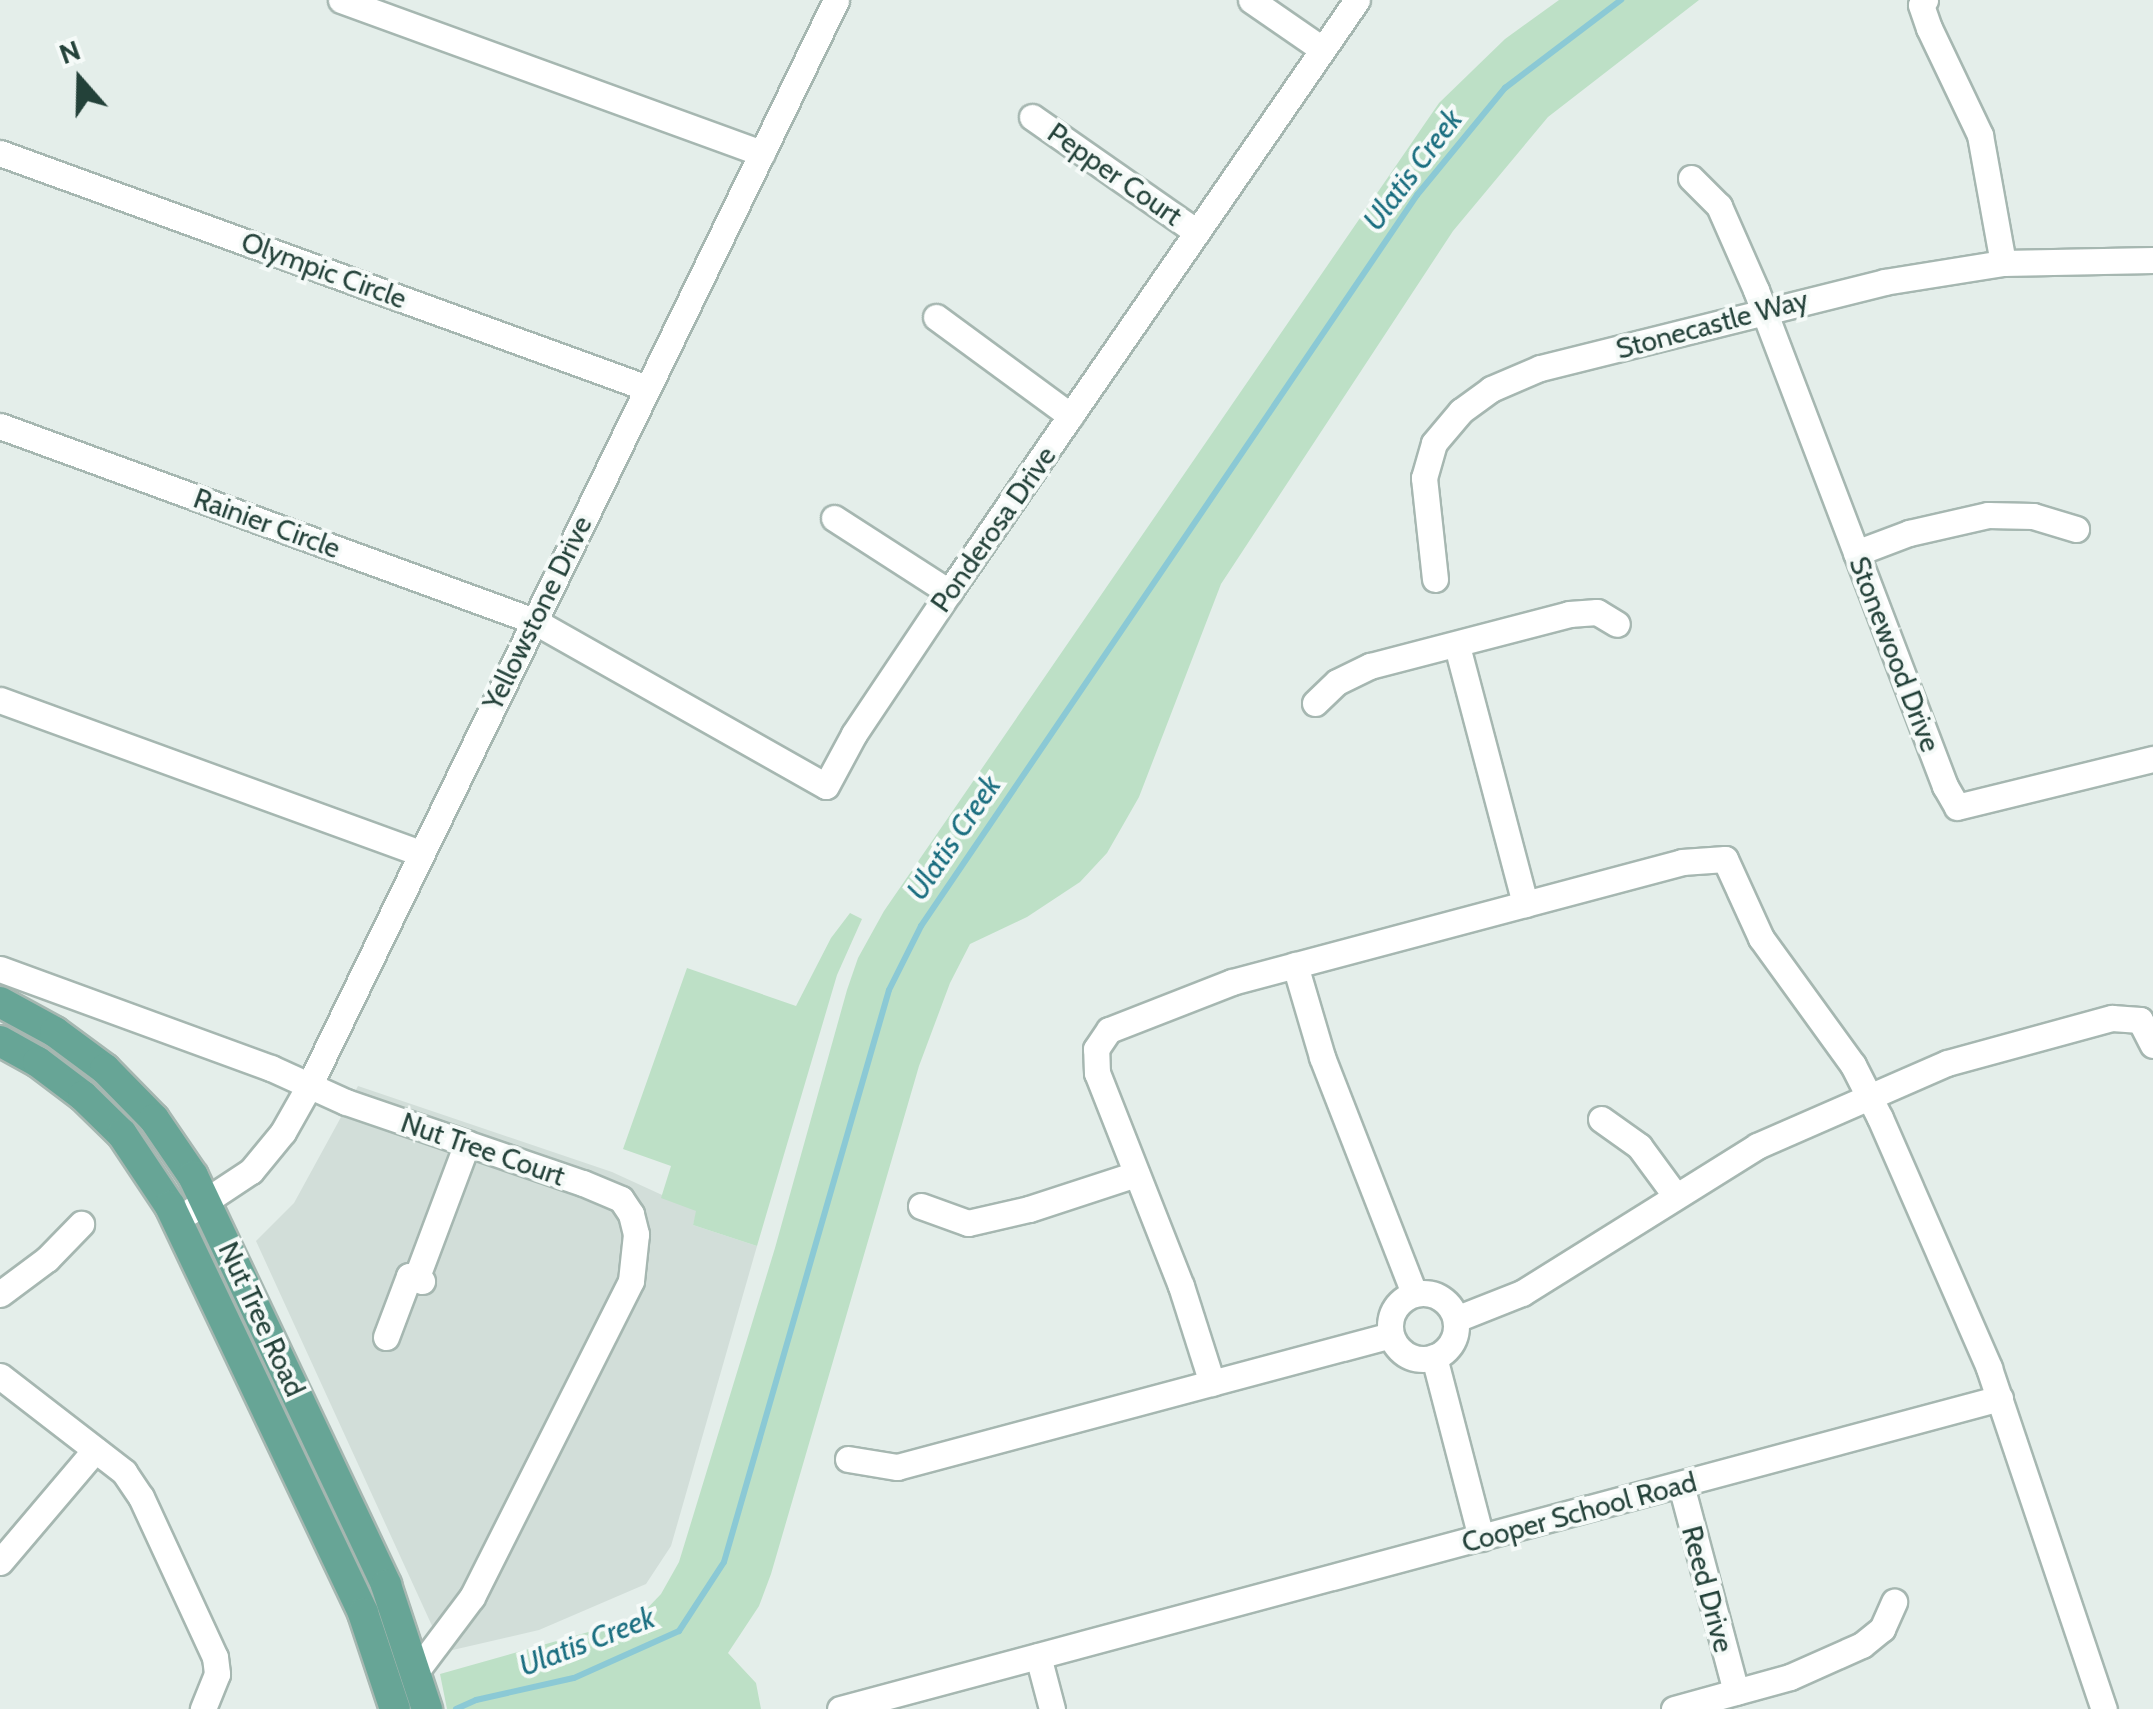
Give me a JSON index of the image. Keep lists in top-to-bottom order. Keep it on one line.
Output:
{"streets":{"main road":["Nut Tree Road"],"street":["Pepper Court","Olympic Circle","Stonecastle Way","Rainier Circle","Ponderosa Drive","Yellowstone Drive","Stonewood Drive","Nut Tree Court","Cooper School Road","Reed Drive"]},"crossings":[["Pepper Court","Ponderosa Drive"],["Olympic Circle","Yellowstone Drive"],["Stonecastle Way","Stonewood Drive"],["Rainier Circle","Ponderosa Drive"],["Rainier Circle","Yellowstone Drive"],["Ponderosa Drive","Yellowstone Drive"],["Yellowstone Drive","Nut Tree Court"],["Yellowstone Drive","Nut Tree Road"],["Nut Tree Court","Nut Tree Road"],["Cooper School Road","Reed Drive"]],"water":["Ulatis Creek"],"north":"top"}
